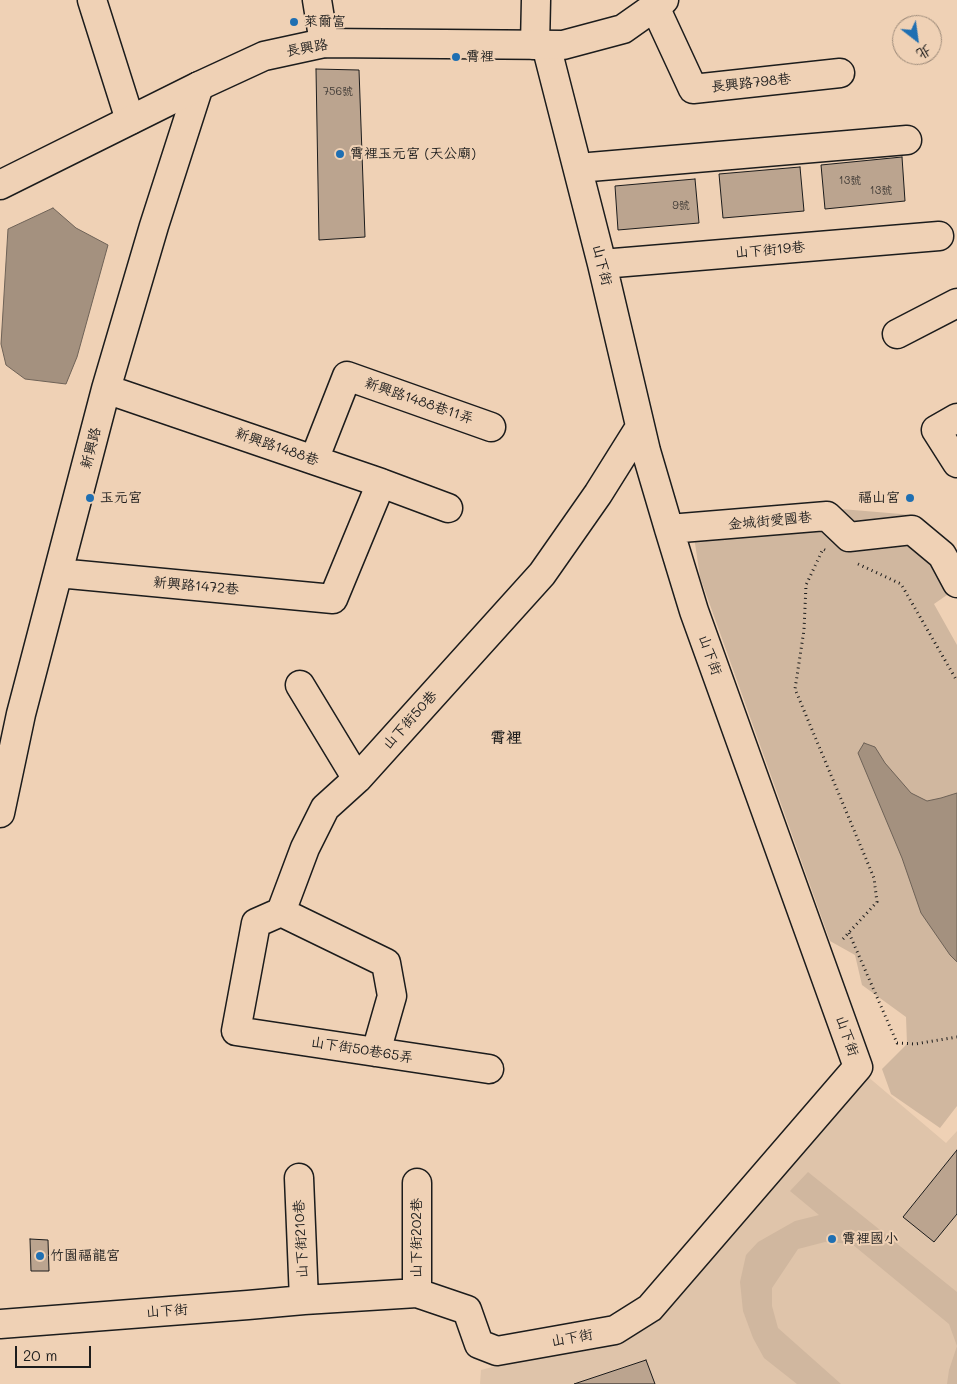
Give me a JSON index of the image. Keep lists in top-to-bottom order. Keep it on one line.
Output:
{"streets":{"street":["長興路","長興路798巷","山下街19巷","山下街","新興路1488巷11弄","新興路1488巷","新興路","金城街愛國巷","新興路1472巷","山下街50巷","山下街50巷65弄","山下街202巷","山下街210巷"]},"crossings":[["長興路","長興路798巷"],["長興路","山下街"],["長興路","新興路"],["山下街19巷","山下街"],["山下街","金城街愛國巷"],["山下街","山下街50巷"],["山下街","山下街202巷"],["山下街","山下街210巷"],["新興路1488巷11弄","新興路1488巷"],["新興路1488巷","新興路"],["新興路1488巷","新興路1472巷"],["新興路","新興路1472巷"],["山下街50巷","山下街50巷65弄"]],"districts":["霄裡"],"places":["萊爾富","霄裡","霄裡玉元宮 (天公廟)","玉元宮","福山宮","霄裡國小","竹園福龍宮"],"house_numbers":["756號","13號","13號","9號"],"scale_bar":"20 m","north":"bottom right"}
